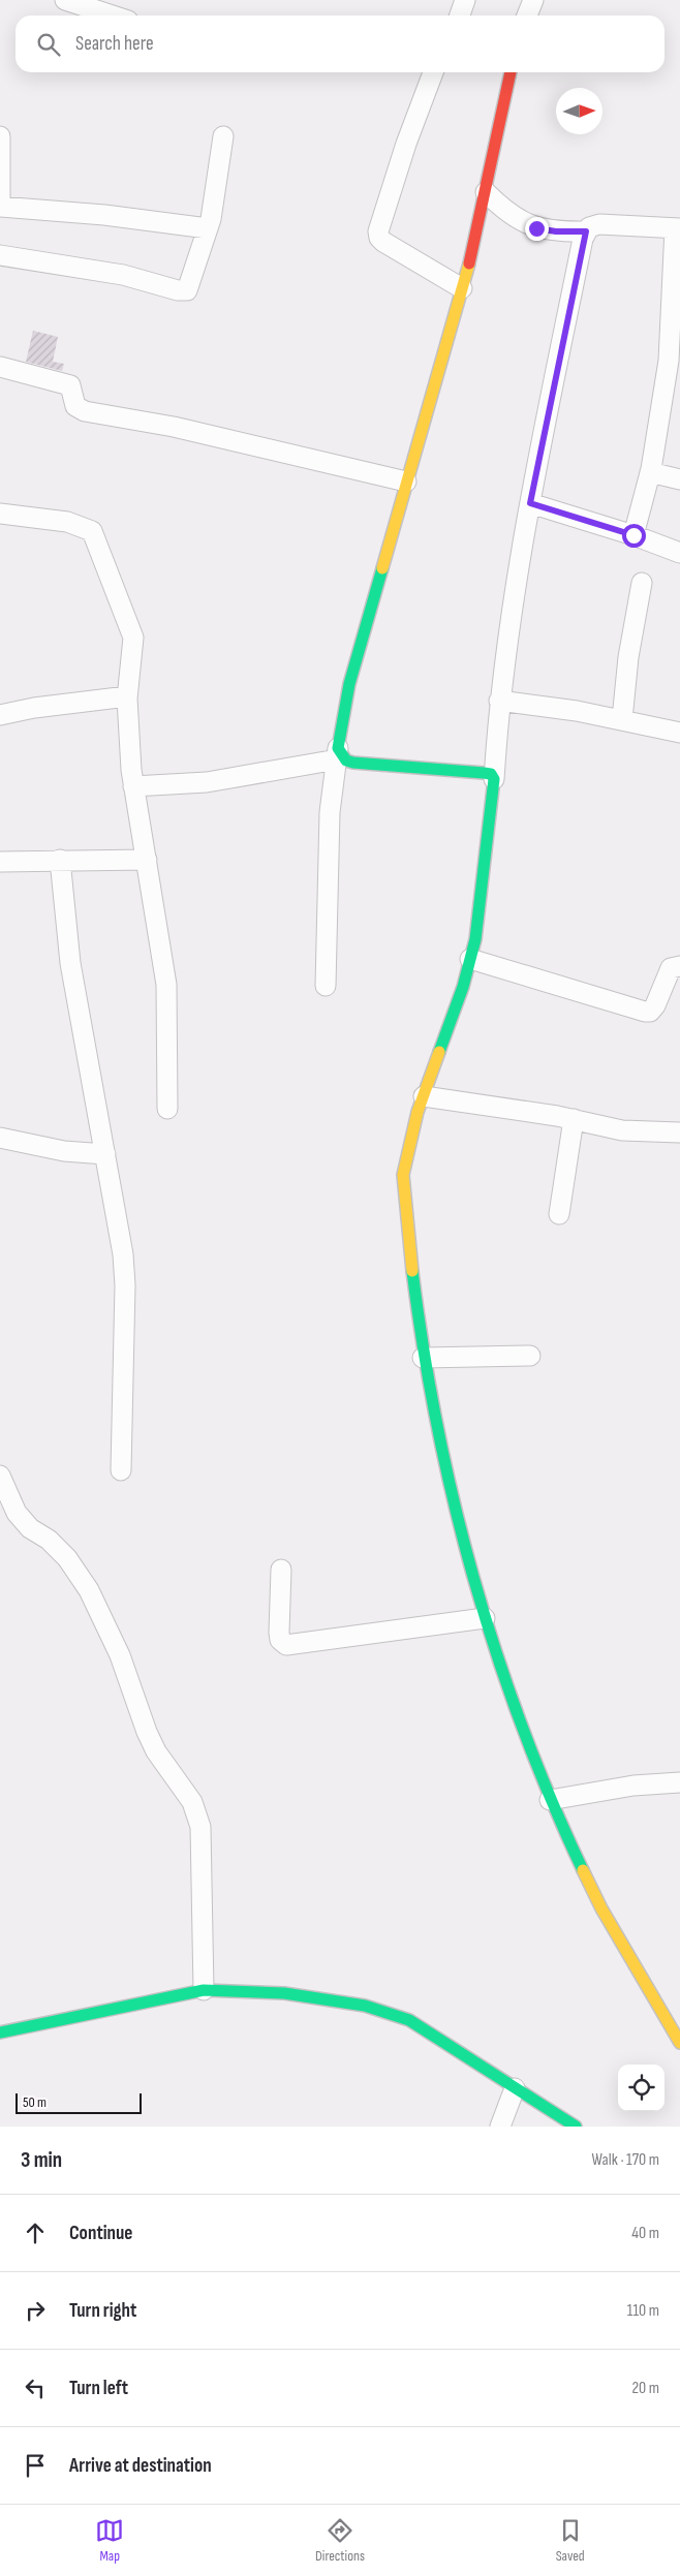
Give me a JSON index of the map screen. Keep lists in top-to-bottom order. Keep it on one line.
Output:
{"scale_bar":"50 m","north":"right","page":{"search":"Search here","scale":"50 m","heading":["3 min","Walk · 170 m"],"list":[["Continue","40 m"],["Turn right","110 m"],["Turn left","20 m"],"Arrive at destination"],"nav":["Map","Directions","Saved"]}}
